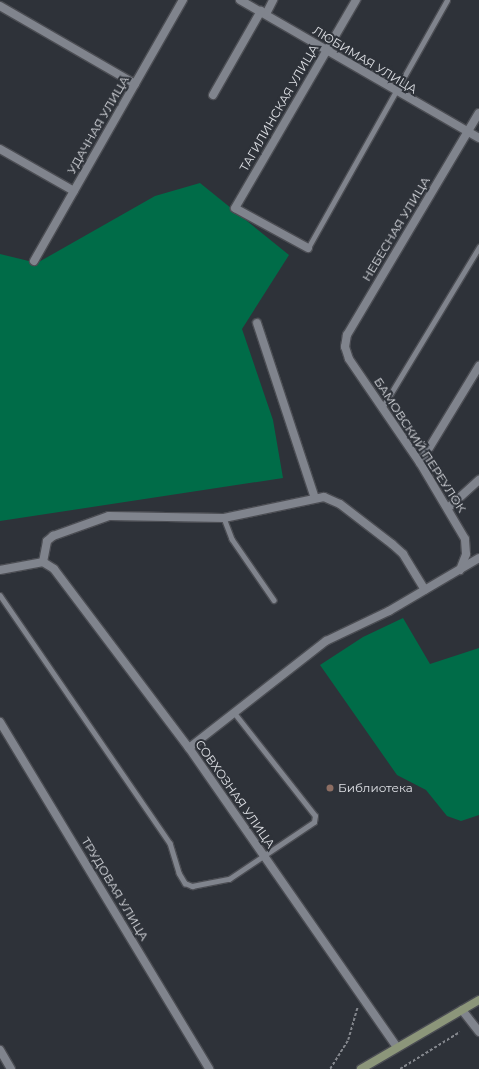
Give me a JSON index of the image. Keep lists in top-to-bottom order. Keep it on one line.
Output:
{"streets":{"street":["ЛЮБИМАЯ УЛИЦА","ТАГИЛИНСКАЯ УЛИЦА","УДАЧНАЯ УЛИЦА","НЕБЕСНАЯ УЛИЦА","БАМОВСКИЙ ПЕРЕУЛОК","СОВХОЗНАЯ УЛИЦА","ТРУДОВАЯ УЛИЦА"]},"crossings":[["ЛЮБИМАЯ УЛИЦА","ТАГИЛИНСКАЯ УЛИЦА"],["ЛЮБИМАЯ УЛИЦА","НЕБЕСНАЯ УЛИЦА"],["НЕБЕСНАЯ УЛИЦА","БАМОВСКИЙ ПЕРЕУЛОК"]],"places":["Библиотека"]}
